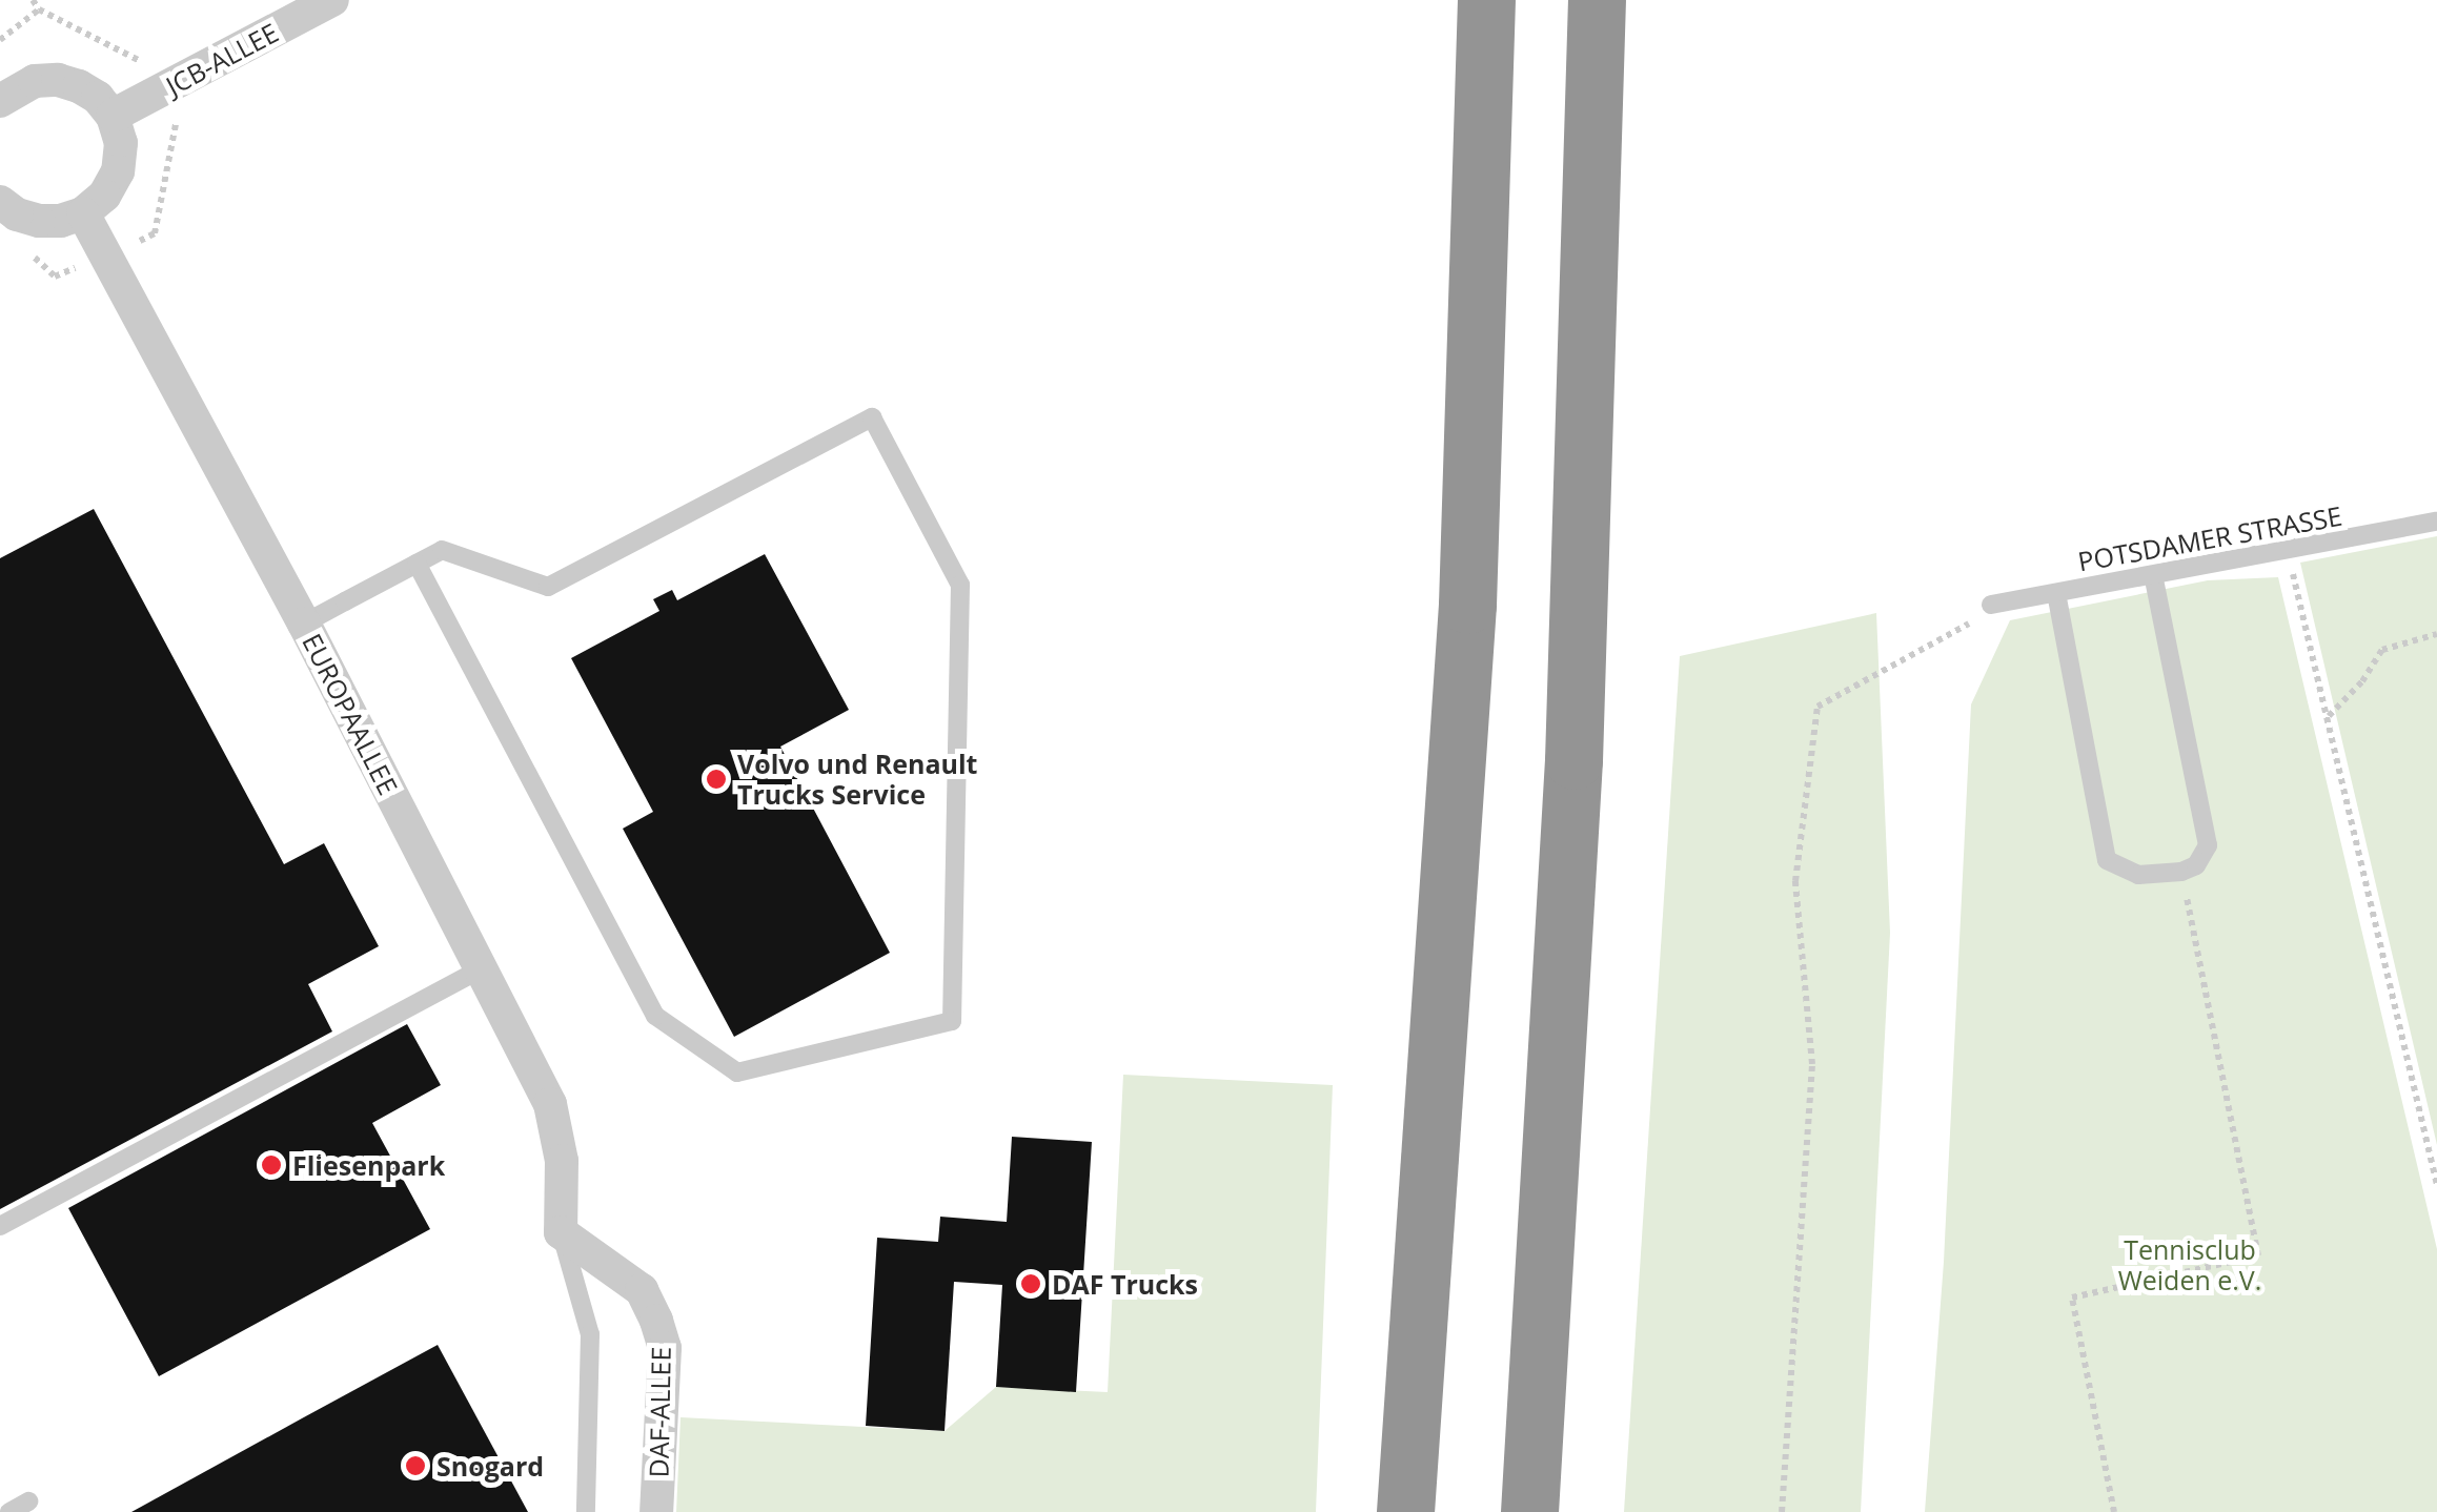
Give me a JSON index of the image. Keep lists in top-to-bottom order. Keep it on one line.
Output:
{"streets":{"street":["JCB-ALLEE","EUROPAALLEE","DAF-ALLEE"],"lane":["POTSDAMER STRASSE"]},"crossings":[["EUROPAALLEE","DAF-ALLEE"]],"parks":["Tennisclub Weiden e.V."],"places":["Volvo und Renault Trucks Service","Fliesenpark","DAF Trucks","Snogard"]}
